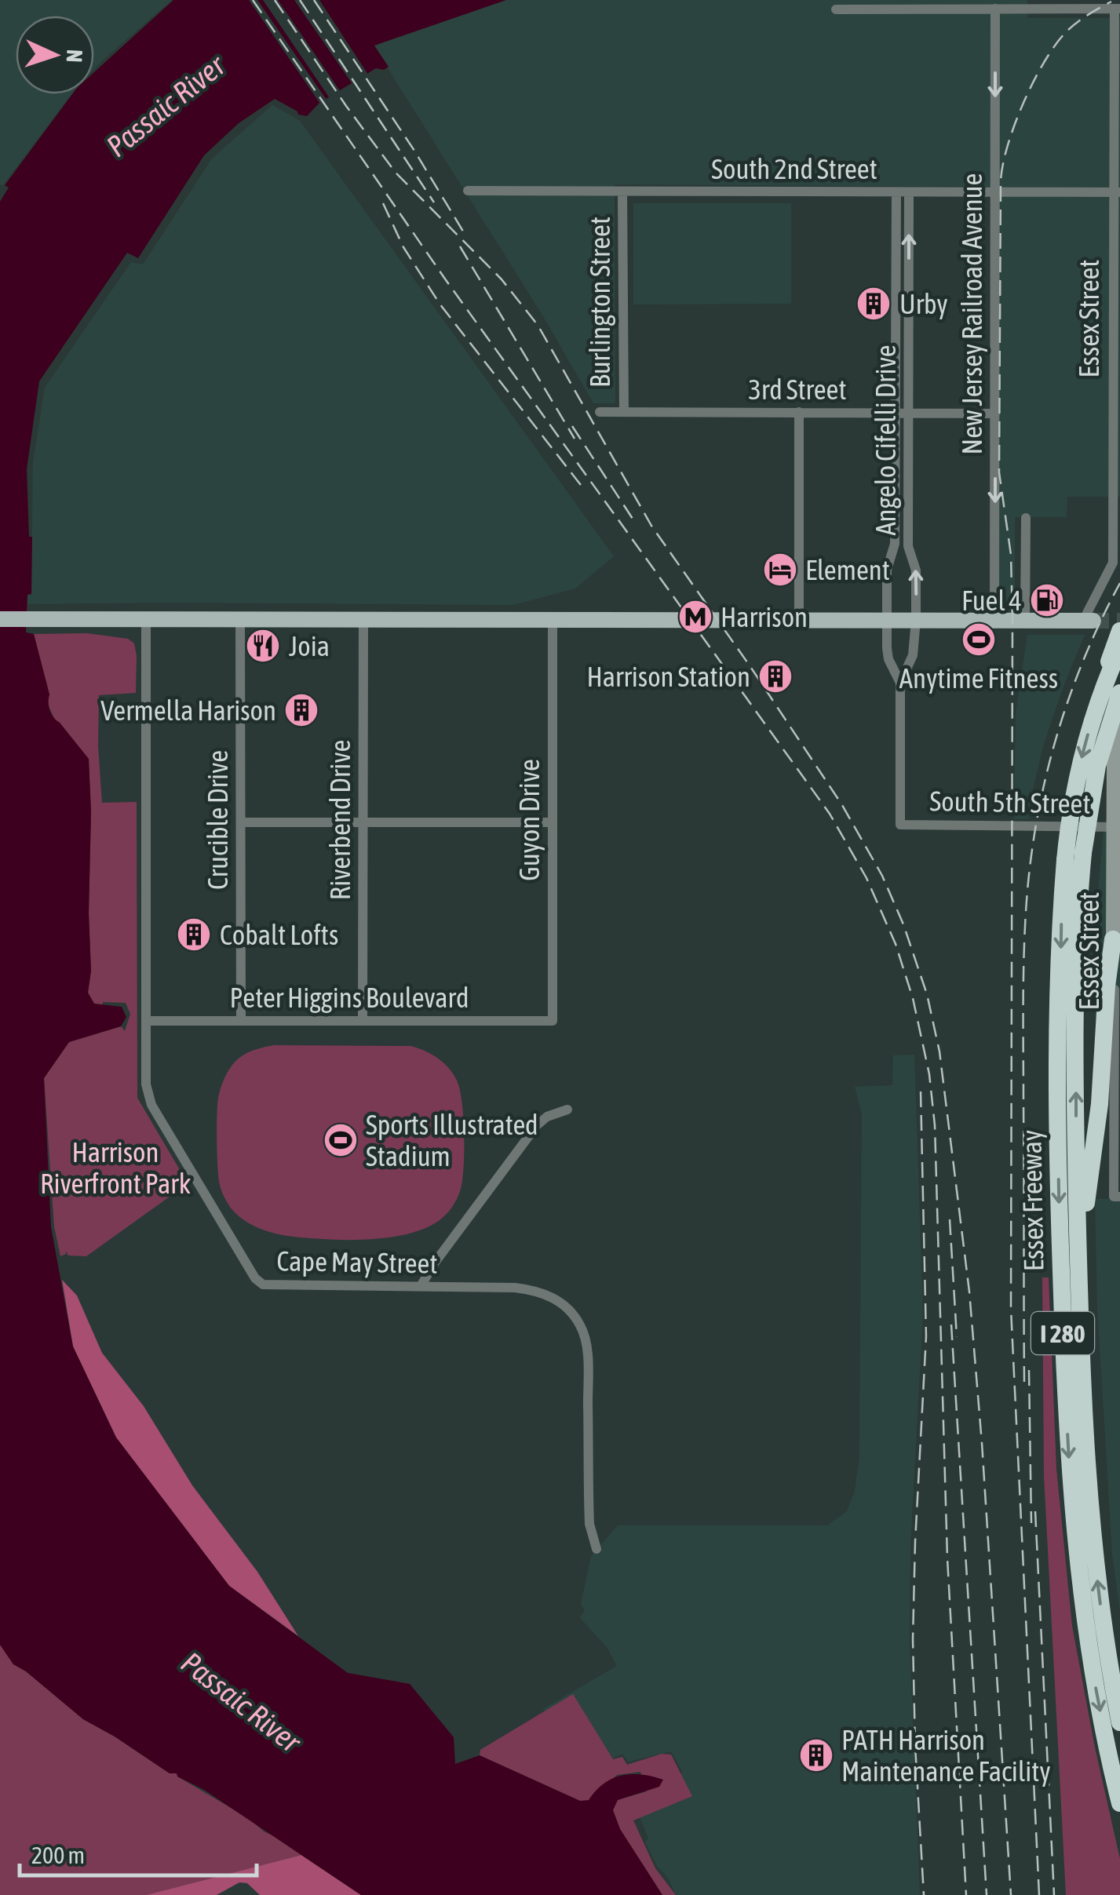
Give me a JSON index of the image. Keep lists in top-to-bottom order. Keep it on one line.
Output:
{"streets":{"highway":["Essex Freeway","I 280"],"street":["South 2nd Street","Burlington Street","New Jersey Railroad Avenue","Essex Street","3rd Street","Angelo Cifelli Drive","South 5th Street","Crucible Drive","Riverbend Drive","Guyon Drive","Peter Higgins Boulevard","Cape May Street"]},"crossings":[["South 2nd Street","Burlington Street"],["South 2nd Street","New Jersey Railroad Avenue"],["South 2nd Street","Essex Street"],["South 2nd Street","Angelo Cifelli Drive"],["Burlington Street","3rd Street"],["New Jersey Railroad Avenue","3rd Street"],["Essex Street","South 5th Street"],["3rd Street","Angelo Cifelli Drive"],["Angelo Cifelli Drive","South 5th Street"],["Crucible Drive","Peter Higgins Boulevard"],["Riverbend Drive","Peter Higgins Boulevard"],["Guyon Drive","Peter Higgins Boulevard"],["Peter Higgins Boulevard","Cape May Street"]],"one_way":["New Jersey Railroad Avenue"],"water":["Passaic River"],"parks":["Harrison Riverfront Park"],"places":{"building":["Urby","Harrison Station","Vermella Harison","Cobalt Lofts","PATH Harrison Maintenance Facility"],"hotel":["Element"],"fuel station":["Fuel 4"],"metro station":["Harrison"],"sports":["Anytime Fitness","Sports Illustrated Stadium"],"restaurant":["Joia"]},"scale_bar":"200 m","north":"right"}
